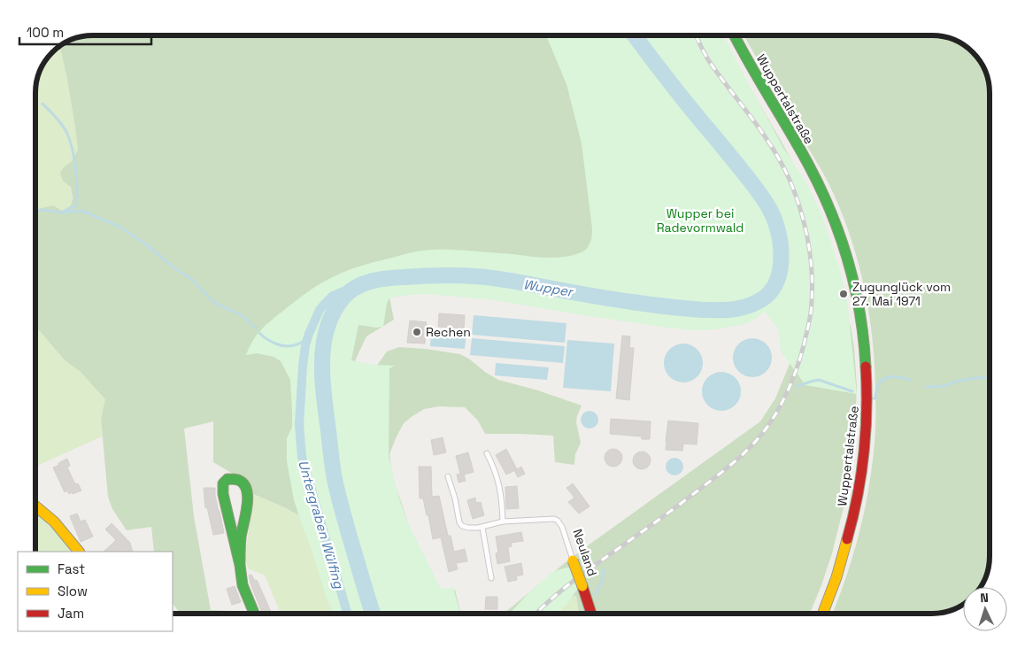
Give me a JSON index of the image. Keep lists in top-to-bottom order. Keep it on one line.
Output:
{"streets":{"main road":["Wuppertalstraße","Neuland"]},"water":["Wupper","Untergraben Wülfing"],"parks":["Wupper bei Radevormwald"],"places":["Zugunglück vom 27. Mai 1971","Rechen"],"legend":["Fast","Slow","Jam"],"scale_bar":"100 m","north":"top"}
